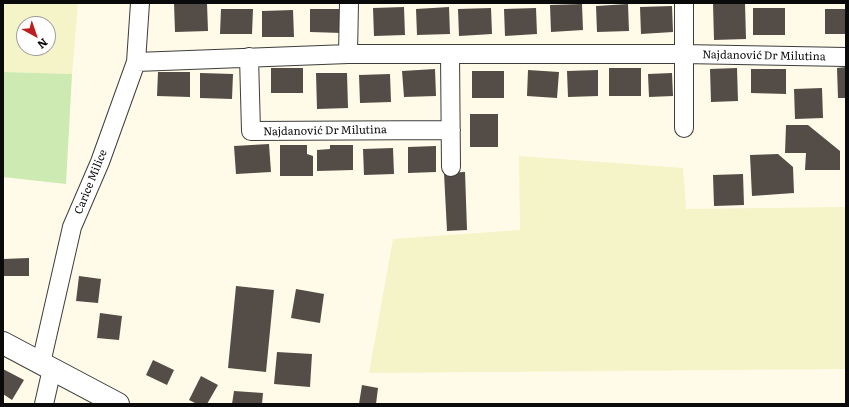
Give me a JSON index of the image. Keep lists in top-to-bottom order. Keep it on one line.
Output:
{"streets":{"street":["Najdanović Dr Milutina","Carice Milice"]},"crossings":[["Najdanović Dr Milutina","Carice Milice"]],"north":"bottom right"}
